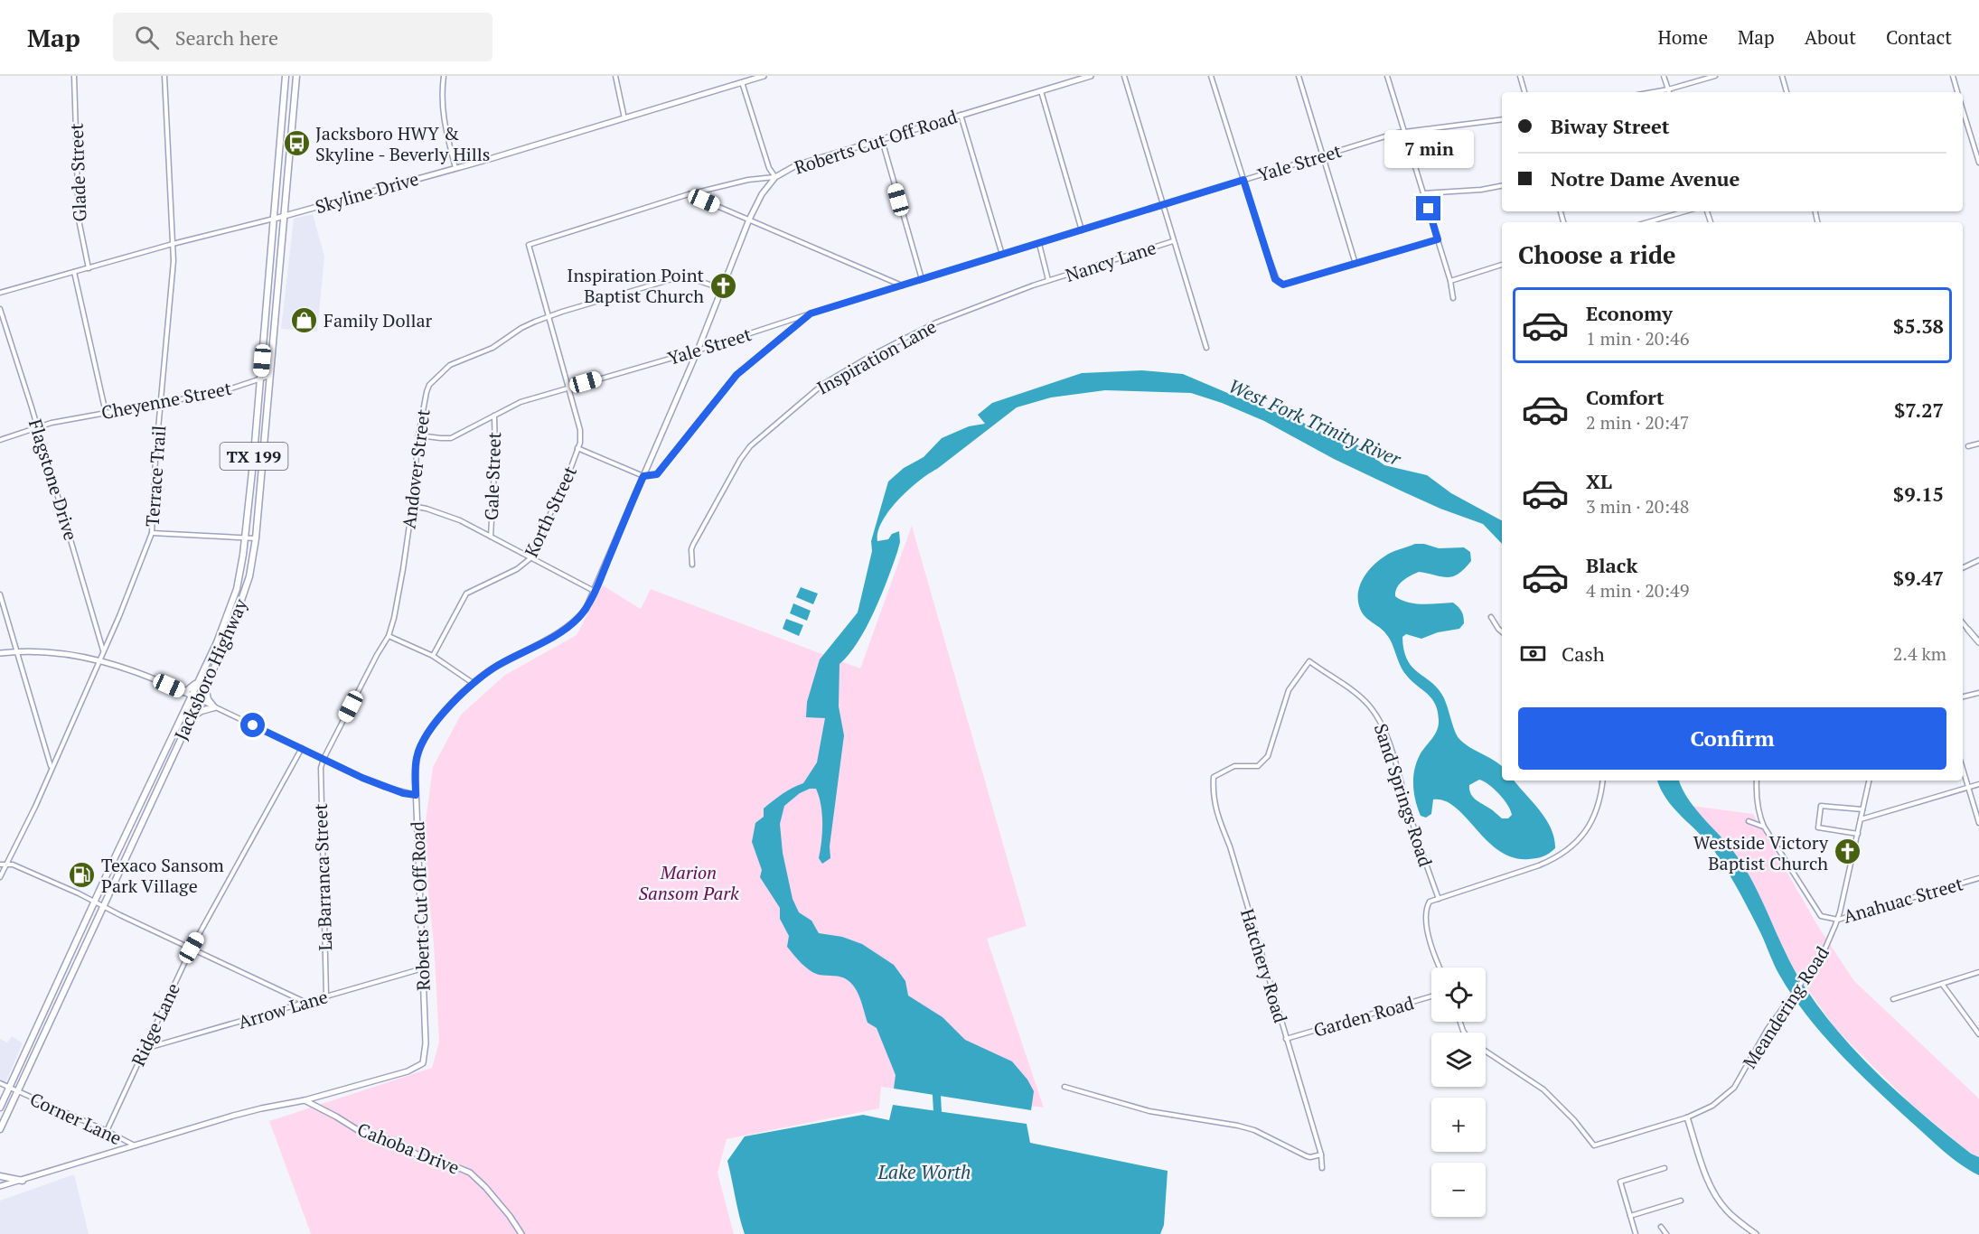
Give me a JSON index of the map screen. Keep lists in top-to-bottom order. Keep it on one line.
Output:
{"streets":{"main road":["TX 199","Jacksboro Highway"],"street":["Roberts Cut Off Road","Yale Street","Glade Street","Skyline Drive","Nancy Lane","Inspiration Lane","Cheyenne Street","Andover Street","Terrace Trail","Gale Street","Flagstone Drive","Korth Street","Sand Springs Road","La Barranca Street","Anahuac Street","Hatchery Road","Meandering Road","Arrow Lane","Garden Road","Ridge Lane","Corner Lane","Cahoba Drive"]},"crossings":[["Roberts Cut Off Road","Yale Street"],["Roberts Cut Off Road","Andover Street"],["Roberts Cut Off Road","Arrow Lane"],["Roberts Cut Off Road","Corner Lane"],["Roberts Cut Off Road","Cahoba Drive"],["Yale Street","Andover Street"],["Yale Street","Gale Street"],["Glade Street","Skyline Drive"],["Skyline Drive","Terrace Trail"],["Skyline Drive","Jacksboro Highway"],["Nancy Lane","Inspiration Lane"],["Cheyenne Street","Terrace Trail"],["Cheyenne Street","Flagstone Drive"],["Cheyenne Street","Jacksboro Highway"],["Andover Street","La Barranca Street"],["Terrace Trail","Flagstone Drive"],["Jacksboro Highway","Corner Lane"],["Sand Springs Road","Hatchery Road"],["La Barranca Street","Arrow Lane"],["Anahuac Street","Meandering Road"],["Hatchery Road","Garden Road"],["Arrow Lane","Ridge Lane"],["Ridge Lane","Corner Lane"]],"water":["West Fork Trinity River","Lake Worth"],"parks":["Marion Sansom Park"],"places":{"bus stop":["Jacksboro HWY & Skyline - Beverly Hills"],"church":["Inspiration Point Baptist Church","Westside Victory Baptist Church"],"shop":["Family Dollar"],"fuel station":["Texaco Sansom Park Village"]},"page":{"header":"Map","search":"Search here","nav":["Home","Map","About","Contact"],"banner":["Biway Street","Notre Dame Avenue"],"bubble":"7 min","heading":"Choose a ride","list":[{"name":"Economy","note":"1 min · 20:46","value":"$5.38"},{"name":"Comfort","note":"2 min · 20:47","value":"$7.27"},{"name":"XL","note":"3 min · 20:48","value":"$9.15"},{"name":"Black","note":"4 min · 20:49","value":"$9.47"}],"pay":["Cash","2.4 km"],"buttons":"Confirm","map_buttons":["+","−"]}}
